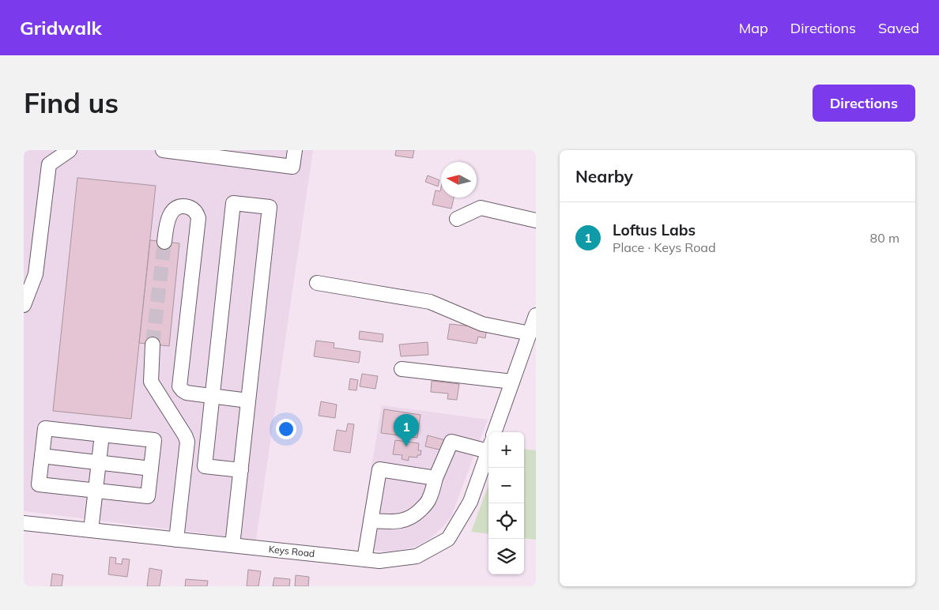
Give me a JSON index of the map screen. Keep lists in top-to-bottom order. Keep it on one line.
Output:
{"streets":{"street":["Keys Road"]},"north":"left","page":{"header":"Gridwalk","nav":["Map","Directions","Saved"],"buttons":"Directions","title":"Find us","heading":"Nearby","list":[{"mark":"1","name":"Loftus Labs","note":"Place · Keys Road","value":"80 m"}],"pins":"1","map_buttons":["+","−"]}}
